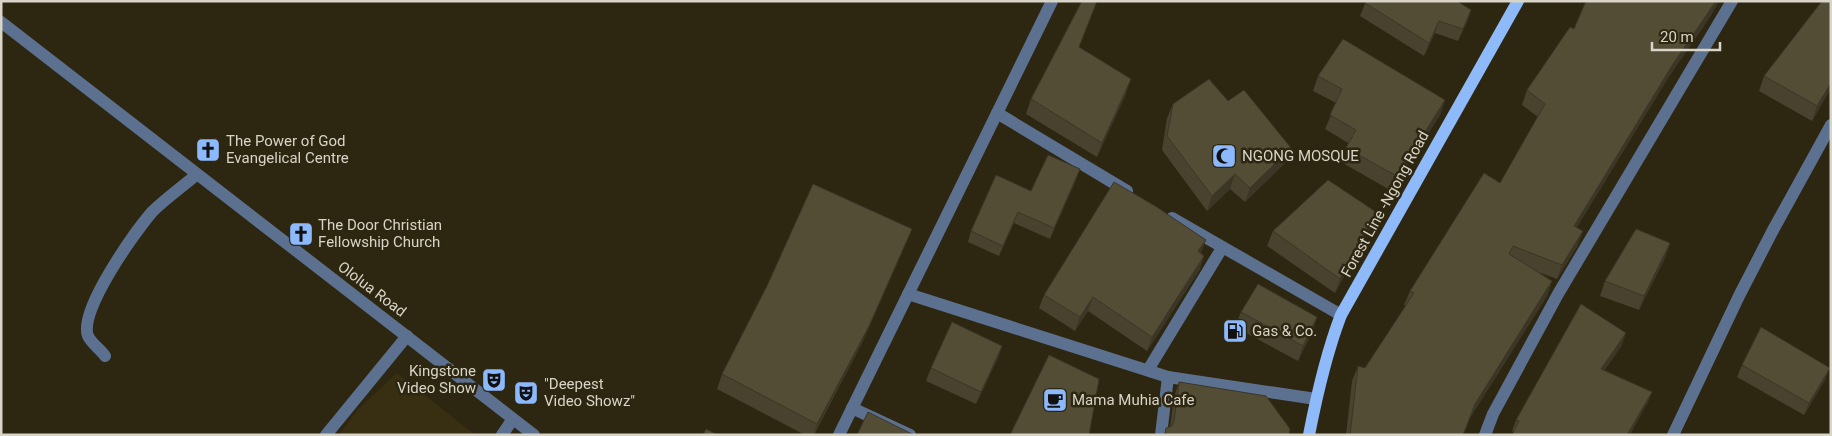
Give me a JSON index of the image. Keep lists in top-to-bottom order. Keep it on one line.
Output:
{"streets":{"main road":["Forest Line -Ngong Road"],"street":["Ololua Road"]},"places":{"church":["The Power of God Evangelical Centre","The Door Christian Fellowship Church"],"mosque":["NGONG MOSQUE"],"fuel station":["Gas & Co."],"theatre":["Kingstone Video Show","\"Deepest Video Showz\""],"cafe":["Mama Muhia Cafe"]},"scale_bar":"20 m"}
